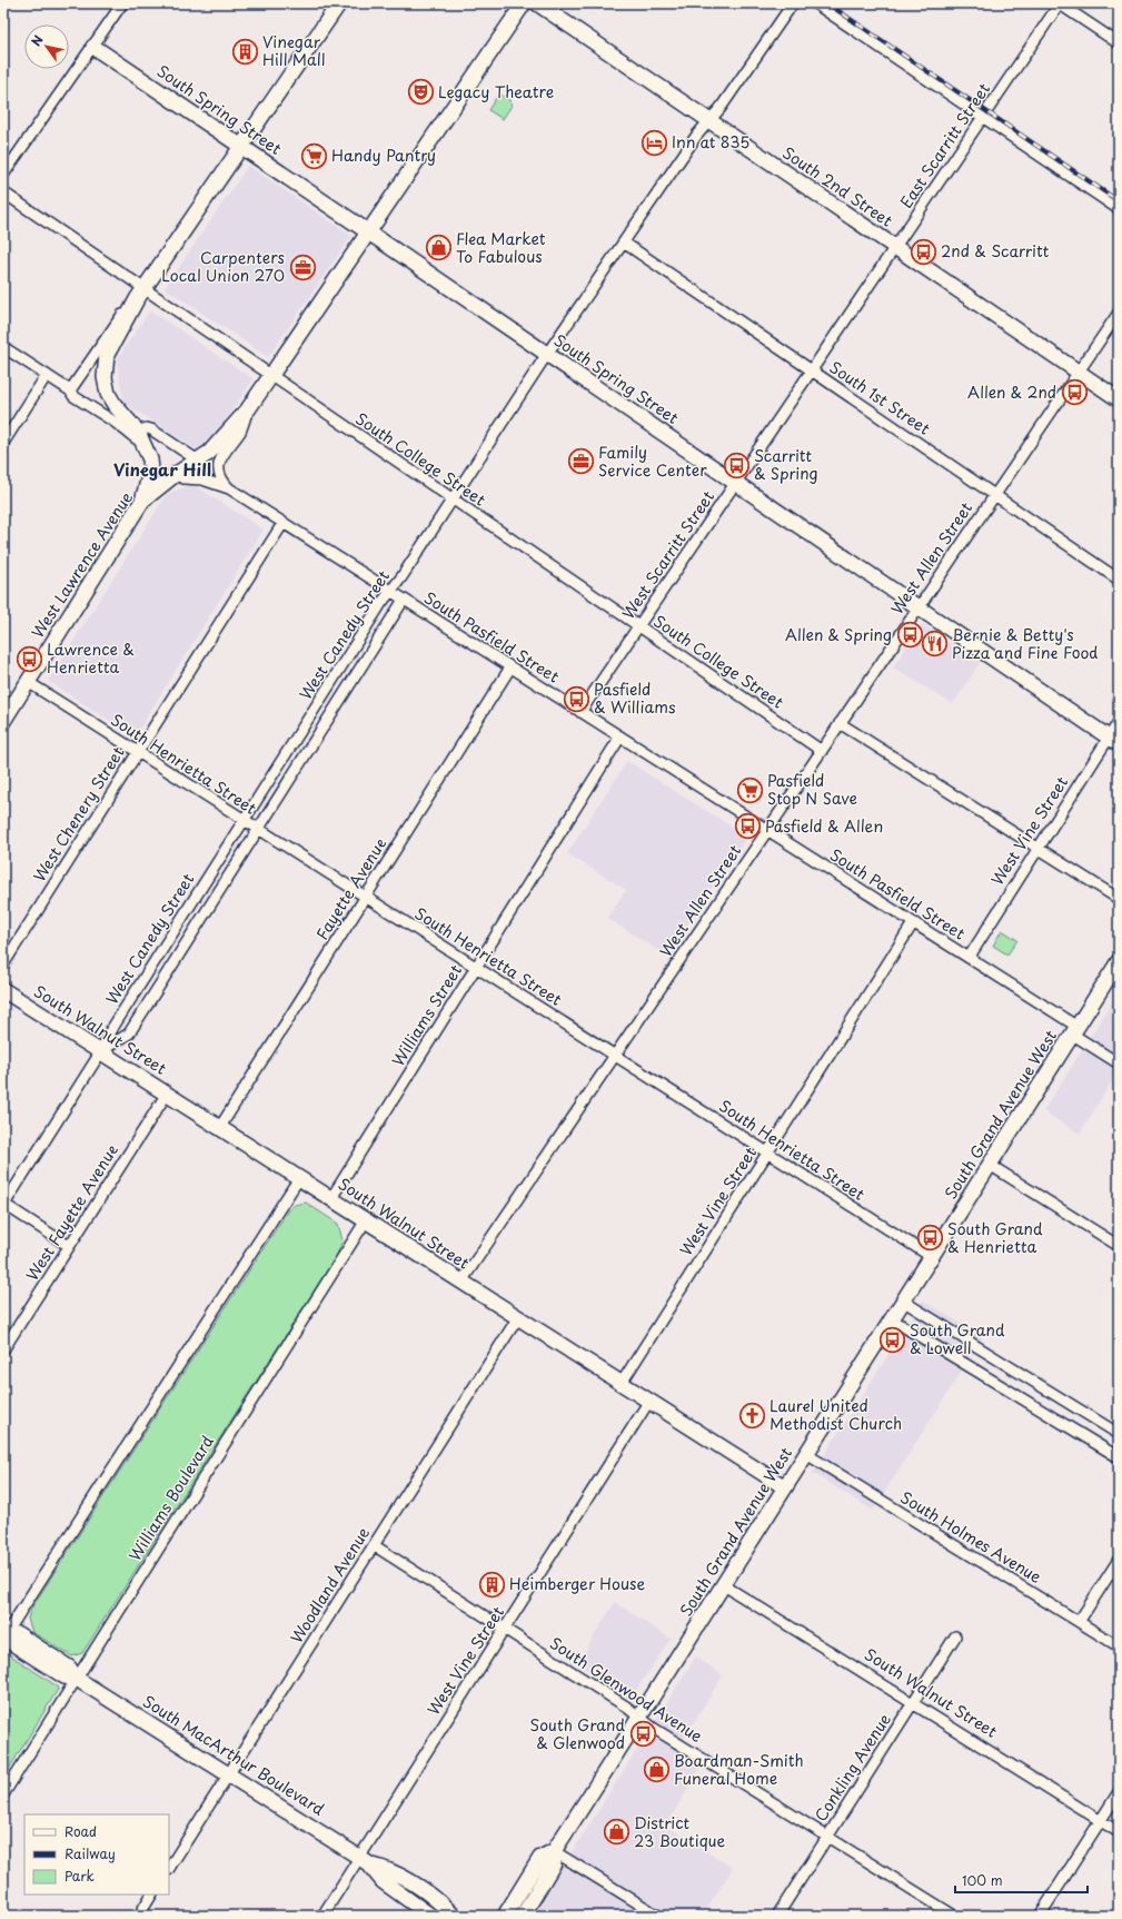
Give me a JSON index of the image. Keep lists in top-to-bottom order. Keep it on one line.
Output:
{"streets":{"street":["South Spring Street","East Scarritt Street","South 2nd Street","South 1st Street","South College Street","West Scarritt Street","West Allen Street","West Lawrence Avenue","West Canedy Street","South Pasfield Street","South Henrietta Street","West Chenery Street","West Vine Street","Fayette Avenue","Williams Street","South Walnut Street","South Grand Avenue West","West Fayette Avenue","Williams Boulevard","South Holmes Avenue","Woodland Avenue","South Glenwood Avenue","South MacArthur Boulevard","Conkling Avenue"]},"crossings":[["South Spring Street","West Scarritt Street"],["South Spring Street","West Allen Street"],["South Spring Street","West Lawrence Avenue"],["South Spring Street","West Canedy Street"],["South Spring Street","West Vine Street"],["East Scarritt Street","South 2nd Street"],["East Scarritt Street","South 1st Street"],["East Scarritt Street","West Scarritt Street"],["South 2nd Street","West Allen Street"],["South 2nd Street","West Canedy Street"],["South 1st Street","West Scarritt Street"],["South 1st Street","West Allen Street"],["South 1st Street","West Canedy Street"],["South College Street","West Scarritt Street"],["South College Street","West Allen Street"],["South College Street","West Lawrence Avenue"],["South College Street","West Canedy Street"],["West Scarritt Street","South Pasfield Street"],["West Allen Street","South Pasfield Street"],["West Allen Street","South Henrietta Street"],["West Allen Street","South Walnut Street"],["West Lawrence Avenue","South Pasfield Street"],["West Lawrence Avenue","South Henrietta Street"],["West Canedy Street","South Pasfield Street"],["West Canedy Street","South Henrietta Street"],["West Canedy Street","South Walnut Street"],["South Pasfield Street","West Chenery Street"],["South Pasfield Street","West Vine Street"],["South Pasfield Street","Fayette Avenue"],["South Pasfield Street","Williams Street"],["South Pasfield Street","South Grand Avenue West"],["South Henrietta Street","West Chenery Street"],["South Henrietta Street","West Vine Street"],["South Henrietta Street","Fayette Avenue"],["South Henrietta Street","Williams Street"],["South Henrietta Street","South Grand Avenue West"],["West Vine Street","South Walnut Street"],["West Vine Street","South Glenwood Avenue"],["West Vine Street","South MacArthur Boulevard"],["Fayette Avenue","South Walnut Street"],["Williams Street","South Walnut Street"],["South Walnut Street","South Grand Avenue West"],["South Walnut Street","West Fayette Avenue"],["South Walnut Street","Williams Boulevard"],["South Walnut Street","Woodland Avenue"],["South Walnut Street","Conkling Avenue"],["South Grand Avenue West","South Holmes Avenue"],["South Grand Avenue West","South Glenwood Avenue"],["Williams Boulevard","South MacArthur Boulevard"],["Woodland Avenue","South Glenwood Avenue"],["Woodland Avenue","South MacArthur Boulevard"],["South Glenwood Avenue","Conkling Avenue"]],"districts":["Vinegar Hill"],"places":{"building":["Vinegar Hill Mall","Heimberger House"],"theatre":["Legacy Theatre"],"hotel":["Inn at 835"],"supermarket":["Handy Pantry","Pasfield Stop N Save"],"shop":["Flea Market To Fabulous","Boardman-Smith Funeral Home","District 23 Boutique"],"bus stop":["2nd & Scarritt","Allen & 2nd","Scarritt & Spring","Allen & Spring","Lawrence & Henrietta","Pasfield & Williams","Pasfield & Allen","South Grand & Henrietta","South Grand & Lowell","South Grand & Glenwood"],"office":["Carpenters Local Union 270","Family Service Center"],"restaurant":["Bernie & Betty's Pizza and Fine Food"],"church":["Laurel United Methodist Church"]},"legend":["Road","Railway","Park"],"scale_bar":"100 m","north":"top left"}
